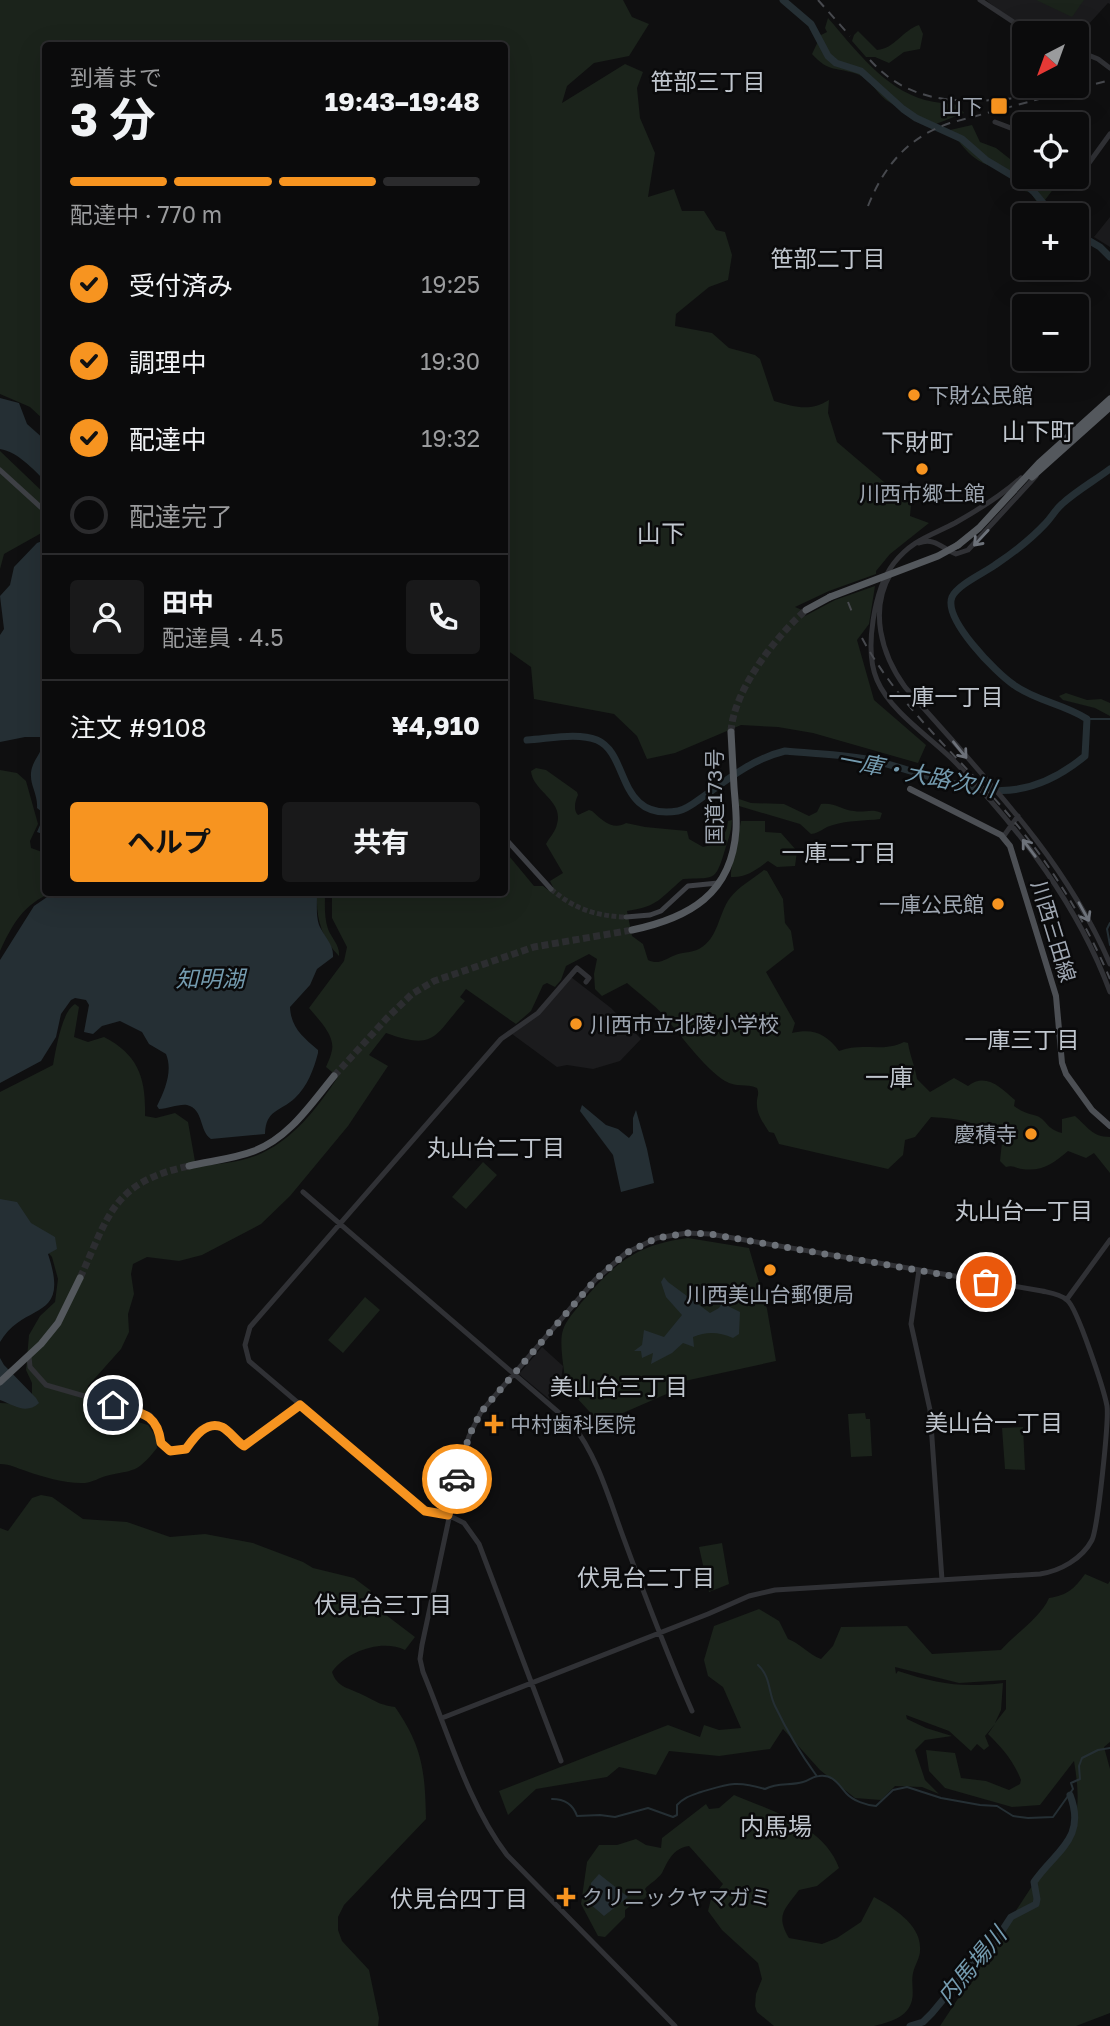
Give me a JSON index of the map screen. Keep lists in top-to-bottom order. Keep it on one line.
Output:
{"streets":{"highway":["国道173号"],"main road":["川西三田線"]},"districts":["笹部三丁目","笹部二丁目","山下町","下財町","山下","一庫一丁目","一庫二丁目","一庫三丁目","一庫","丸山台二丁目","丸山台一丁目","美山台三丁目","美山台一丁目","伏見台二丁目","伏見台三丁目","内馬場","伏見台四丁目"],"water":["一庫・大路次川","知明湖","内馬場川"],"places":{"transit":["山下"],"other":["下財公民館","川西市郷土館","一庫公民館","川西市立北陵小学校","慶積寺","川西美山台郵便局"],"health":["中村歯科医院","クリニックヤマガミ"]},"north":"bottom left","page":{"map_buttons":["+","−"],"heading":["3 分","到着まで","19:43–19:48"],"panel":["田中","配達員 · 4.5","注文 #9108","¥4,910"],"bar":"配達中 · 770 m","list":[["受付済み","19:25"],["調理中","19:30"],["配達中","19:32"],"配達完了"],"buttons":["ヘルプ","共有"]}}
